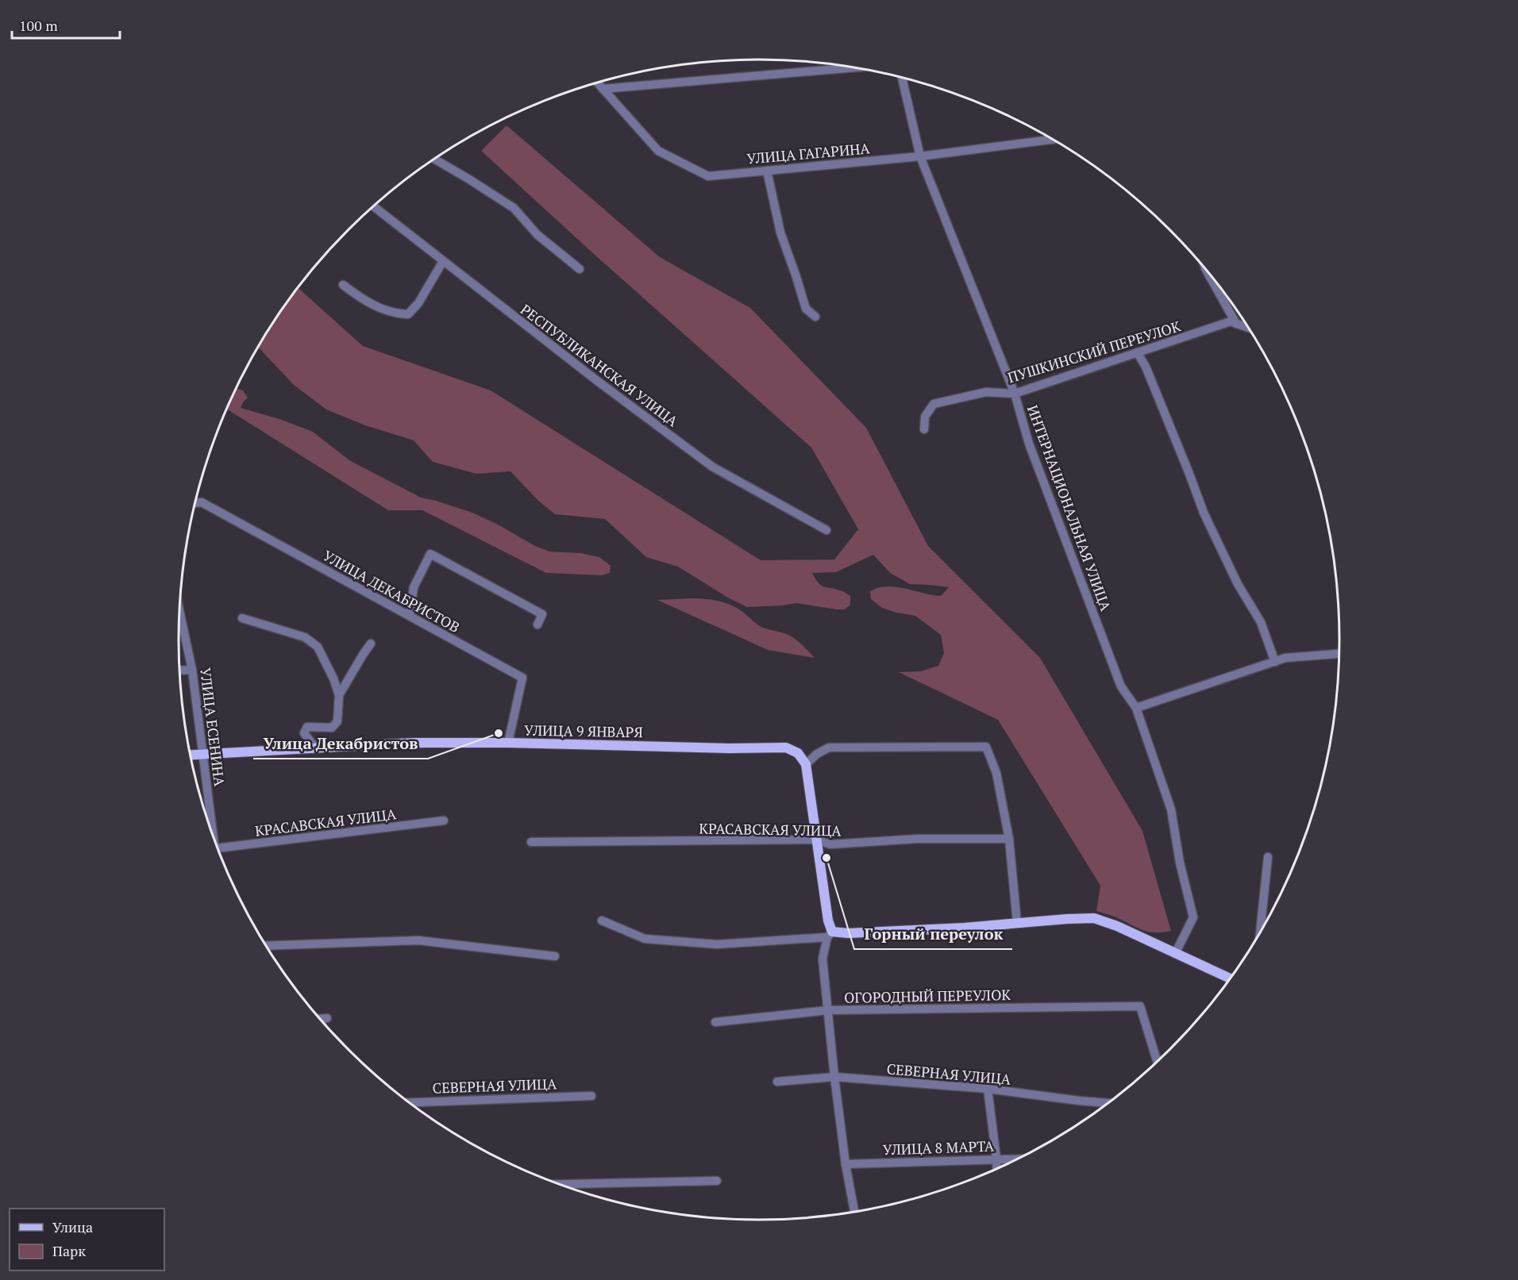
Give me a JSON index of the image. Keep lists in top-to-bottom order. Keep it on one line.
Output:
{"streets":{"main road":["УЛИЦА 9 ЯНВАРЯ"],"street":["УЛИЦА ГАГАРИНА","ПУШКИНСКИЙ ПЕРЕУЛОК","РЕСПУБЛИКАНСКАЯ УЛИЦА","ИНТЕРНАЦИОНАЛЬНАЯ УЛИЦА","УЛИЦА ДЕКАБРИСТОВ","УЛИЦА ЕСЕНИНА","КРАСАВСКАЯ УЛИЦА","ОГОРОДНЫЙ ПЕРЕУЛОК","СЕВЕРНАЯ УЛИЦА","УЛИЦА 8 МАРТА"]},"crossings":[["УЛИЦА ГАГАРИНА","ИНТЕРНАЦИОНАЛЬНАЯ УЛИЦА"],["ПУШКИНСКИЙ ПЕРЕУЛОК","ИНТЕРНАЦИОНАЛЬНАЯ УЛИЦА"],["УЛИЦА ДЕКАБРИСТОВ","УЛИЦА 9 ЯНВАРЯ"],["УЛИЦА ЕСЕНИНА","УЛИЦА 9 ЯНВАРЯ"]],"places":["Улица Декабристов","Горный переулок"],"legend":["Улица","Парк"],"scale_bar":"100 m"}
